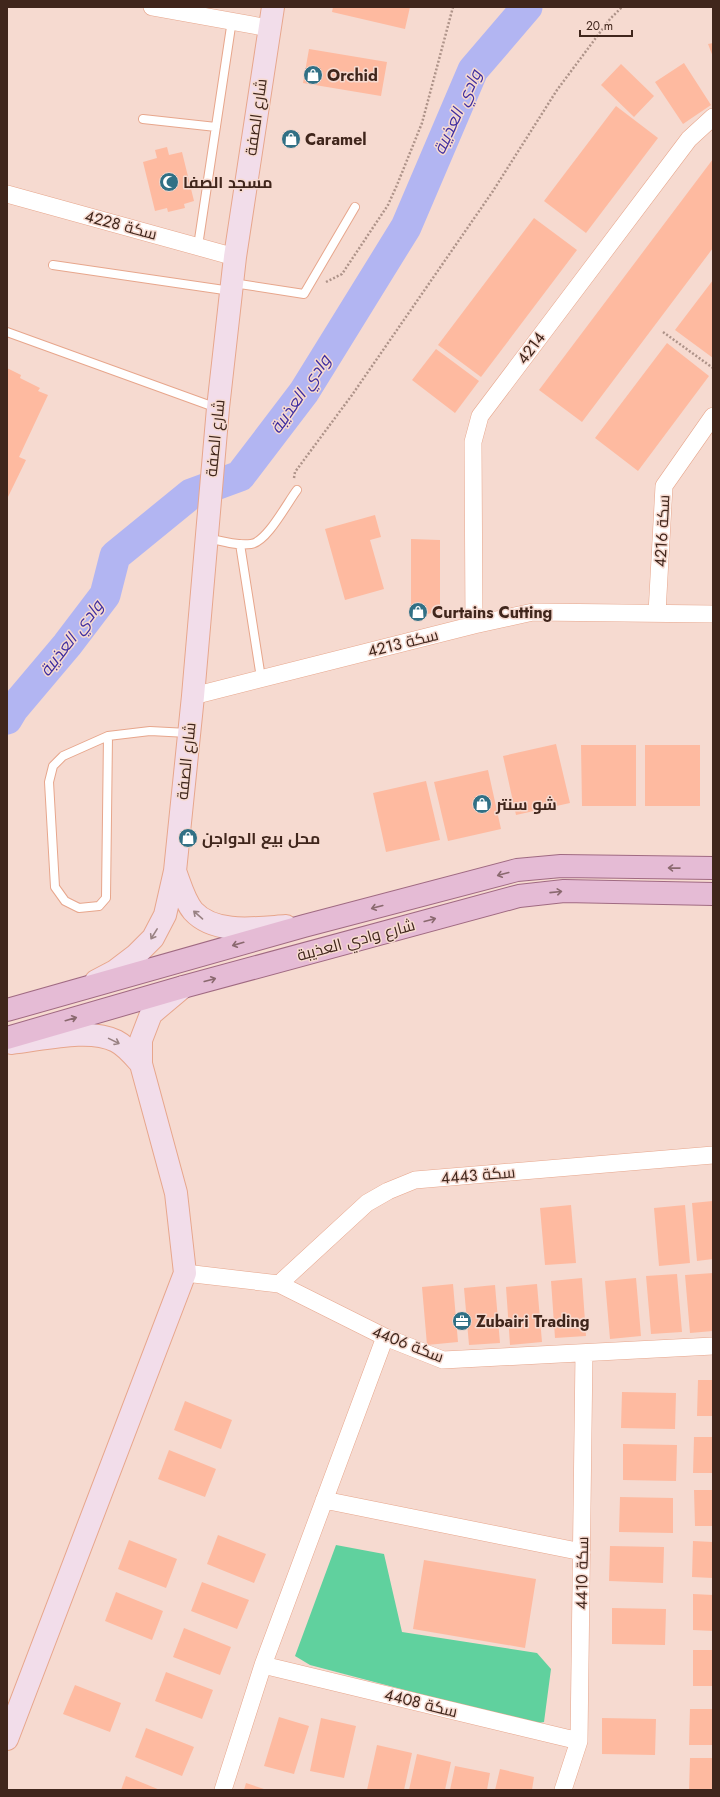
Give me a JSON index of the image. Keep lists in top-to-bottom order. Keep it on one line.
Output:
{"streets":{"main road":["شارع وادي العذيبة"],"street":["شارع الصفة","سكة 4228","4214","سكة 4216","سكة 4213","سكة 4443","سكة 4406","سكة 4410","سكة 4408"]},"crossings":[["شارع الصفة","سكة 4228"],["شارع الصفة","سكة 4213"],["شارع الصفة","شارع وادي العذيبة"],["4214","سكة 4213"],["سكة 4216","سكة 4213"],["سكة 4443","سكة 4406"],["سكة 4406","سكة 4410"],["سكة 4410","سكة 4408"]],"water":["وادي العذيبة"],"places":{"shop":["Orchid","Caramel","Curtains Cutting","شو سنتر","محل بيع الدواجن"],"mosque":["مسجد الصفا"],"office":["Zubairi Trading"]},"scale_bar":"20 m"}
